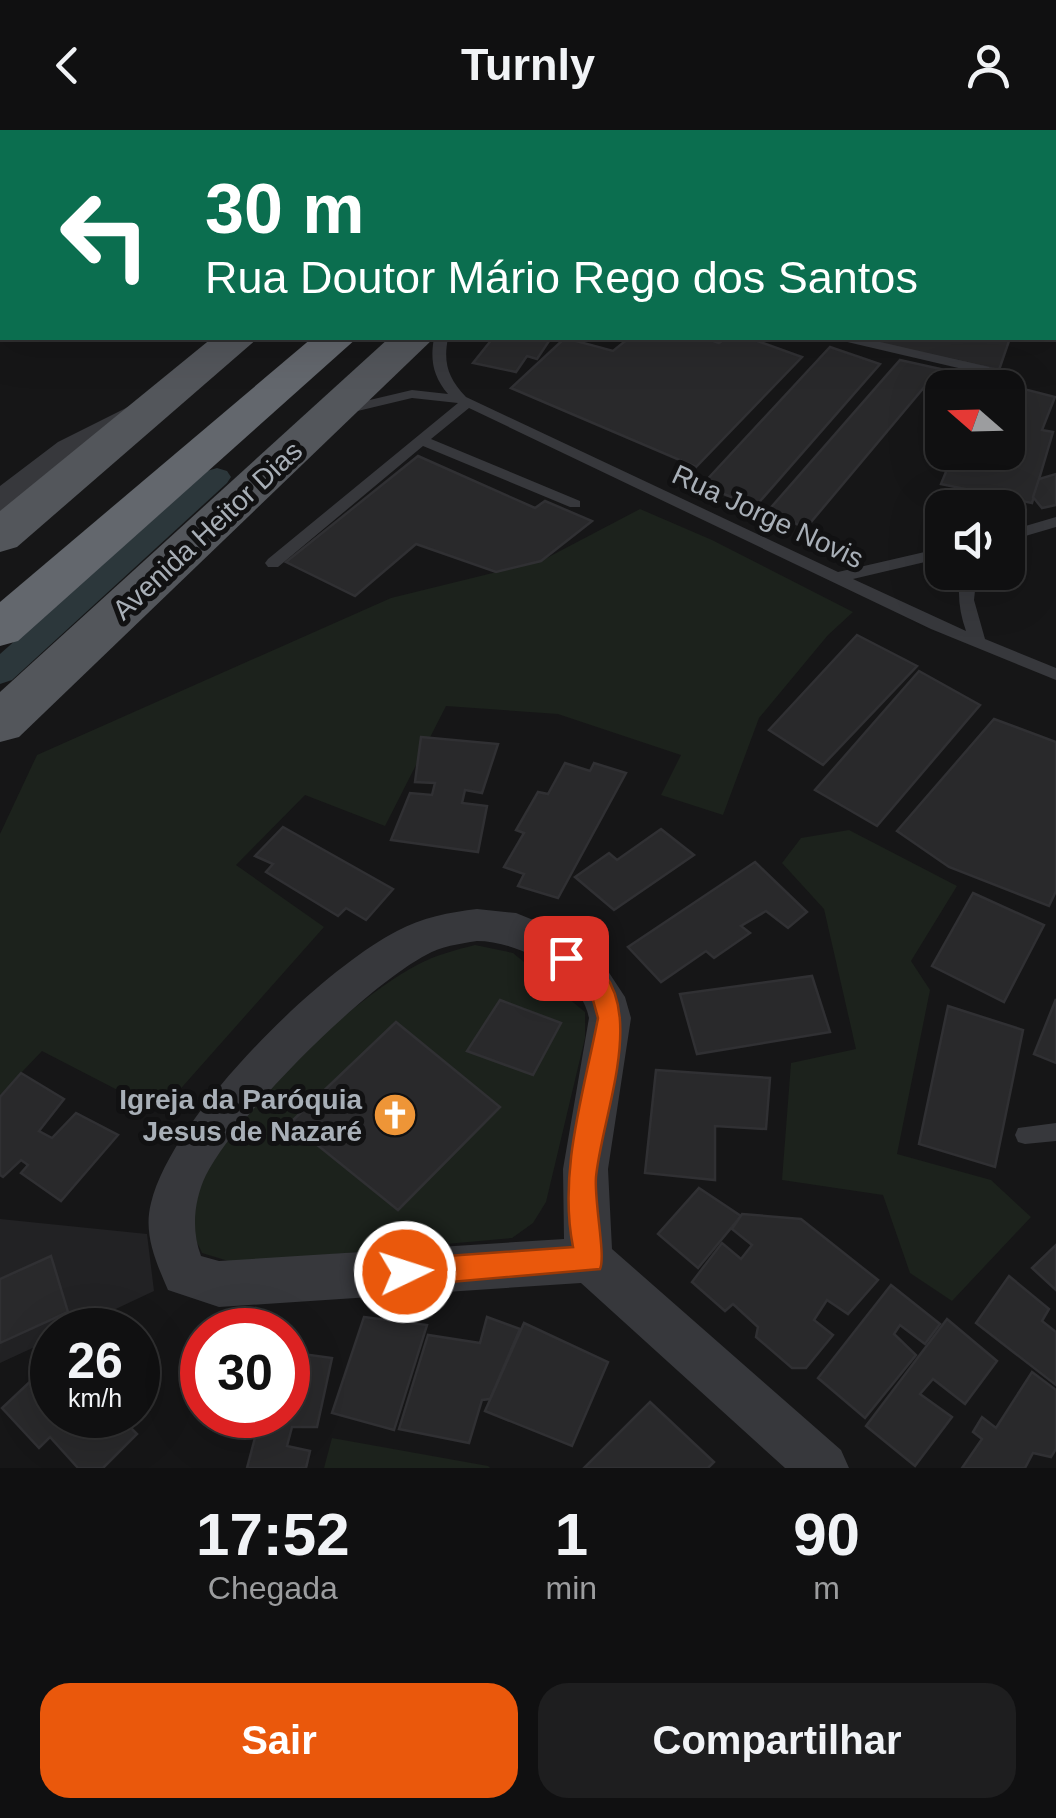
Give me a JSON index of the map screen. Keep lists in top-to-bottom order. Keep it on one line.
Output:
{"streets":{"main road":["Avenida Heitor Dias"],"lane":["Rua Jorge Novis"]},"crossings":[["Rua Jorge Novis","Avenida Heitor Dias"]],"places":{"church":["Igreja da Paróquia Jesus de Nazaré"]},"north":"left","page":{"header":"Turnly","turn":["30 m","Rua Doutor Mário Rego dos Santos"],"speed":"26 km/h","limit":"30","eta":["17:52","Chegada","1","min","90","m"],"buttons":["Sair","Compartilhar"]}}
